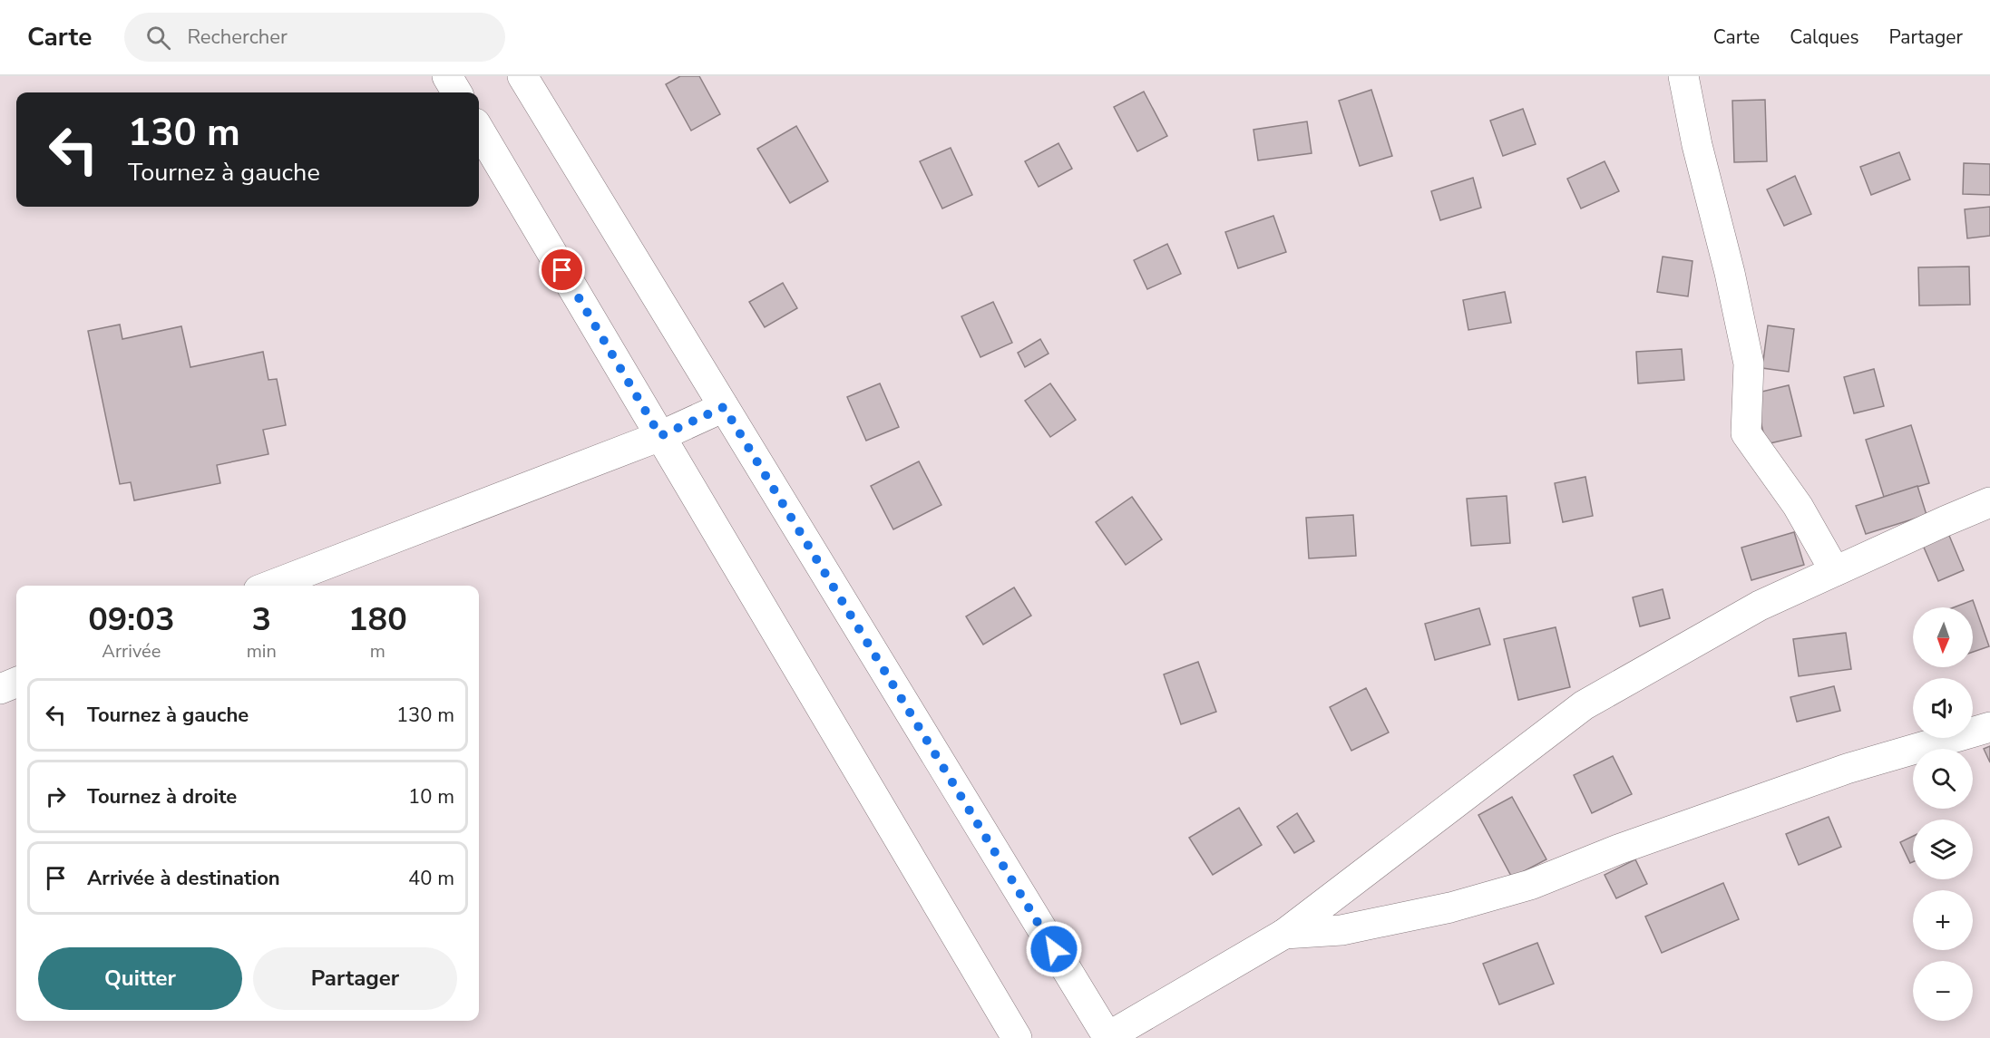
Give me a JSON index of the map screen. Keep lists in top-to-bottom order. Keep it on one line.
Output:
{"north":"bottom","page":{"header":"Carte","search":"Rechercher","nav":["Carte","Calques","Partager"],"turn":["130 m","Tournez à gauche"],"eta":["09:03","Arrivée","3","min","180","m"],"map_buttons":["+","−"],"list":[{"name":"Tournez à gauche","value":"130 m"},{"name":"Tournez à droite","value":"10 m"},{"name":"Arrivée à destination","value":"40 m"}],"buttons":["Quitter","Partager"]}}
